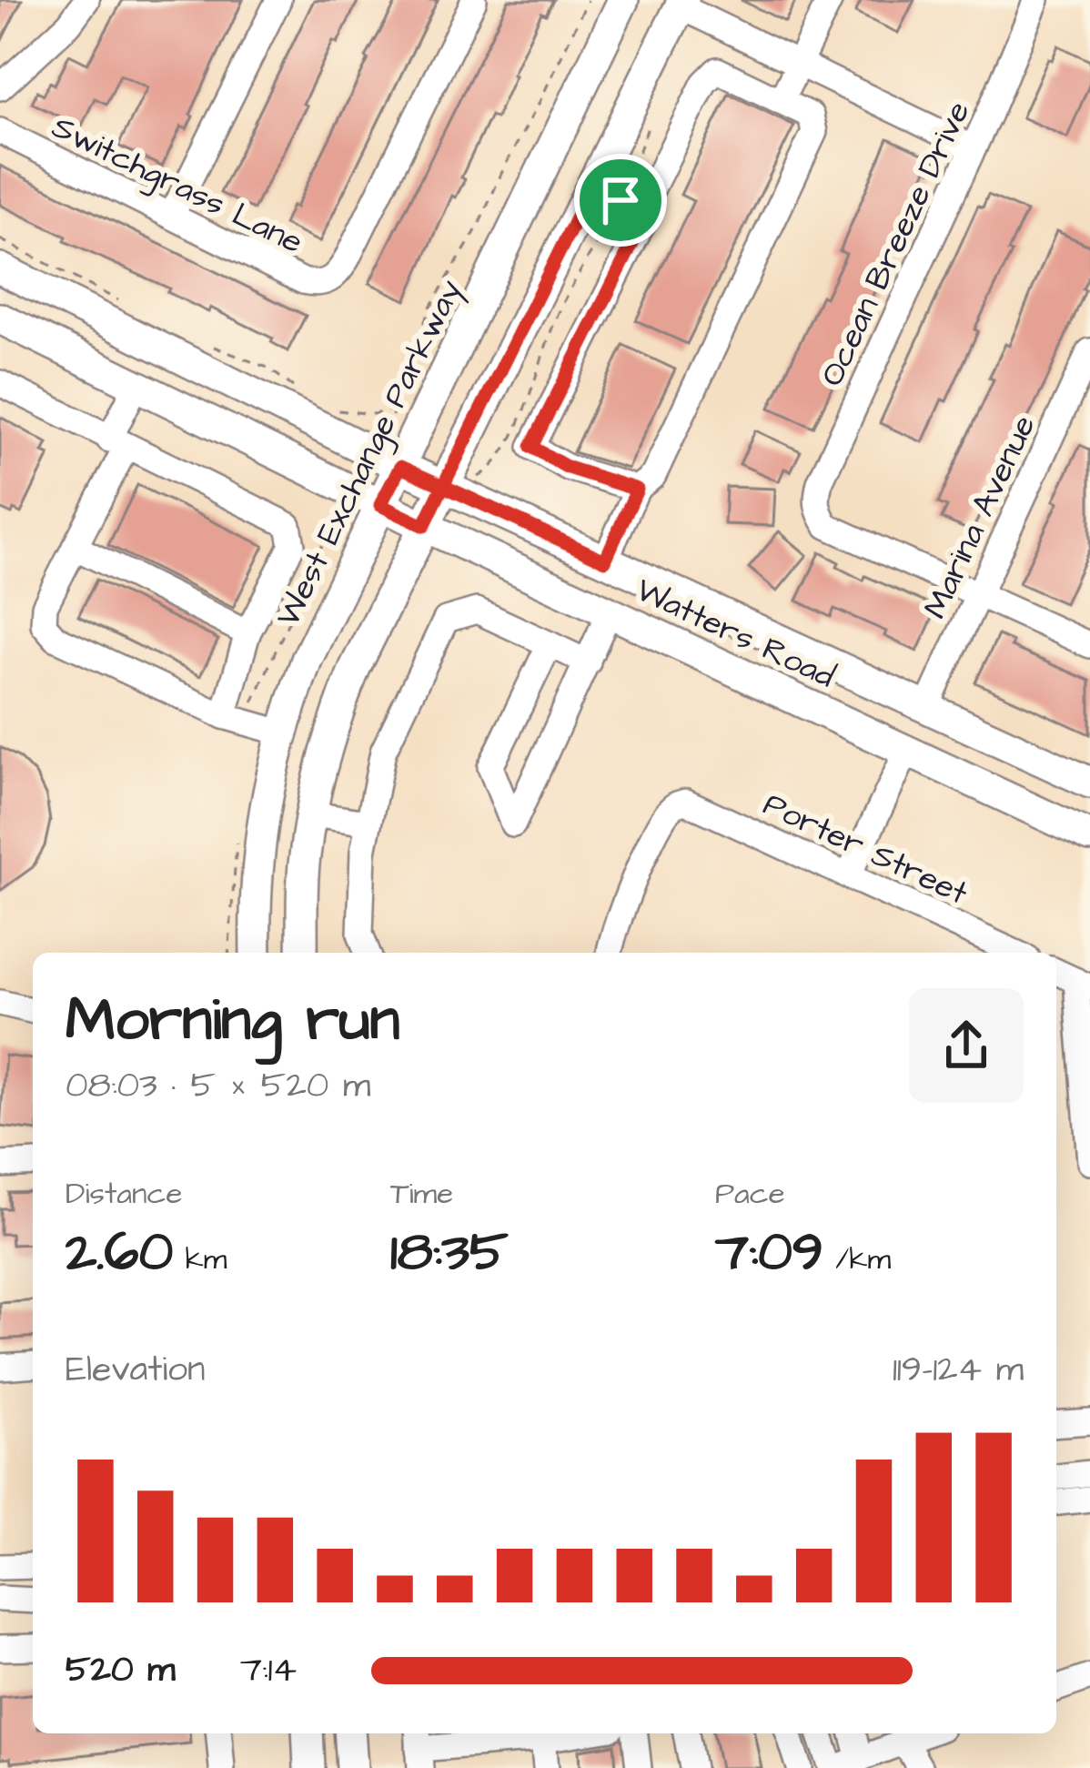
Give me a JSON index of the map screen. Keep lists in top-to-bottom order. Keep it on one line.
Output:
{"streets":{"main road":["West Exchange Parkway","Watters Road"],"street":["Switchgrass Lane","Ocean Breeze Drive","Marina Avenue","Porter Street"]},"crossings":[["Ocean Breeze Drive","Marina Avenue"],["West Exchange Parkway","Watters Road"],["Marina Avenue","Watters Road"]],"page":{"heading":["Morning run","08:03 · 5 × 520 m"],"stats":[["Distance","2.60 km"],["Time","18:35"],["Pace","7:09 /km"]],"chart":["Elevation","119–124 m"],"list":[{"name":"520 m","note":"7:14"}]}}
